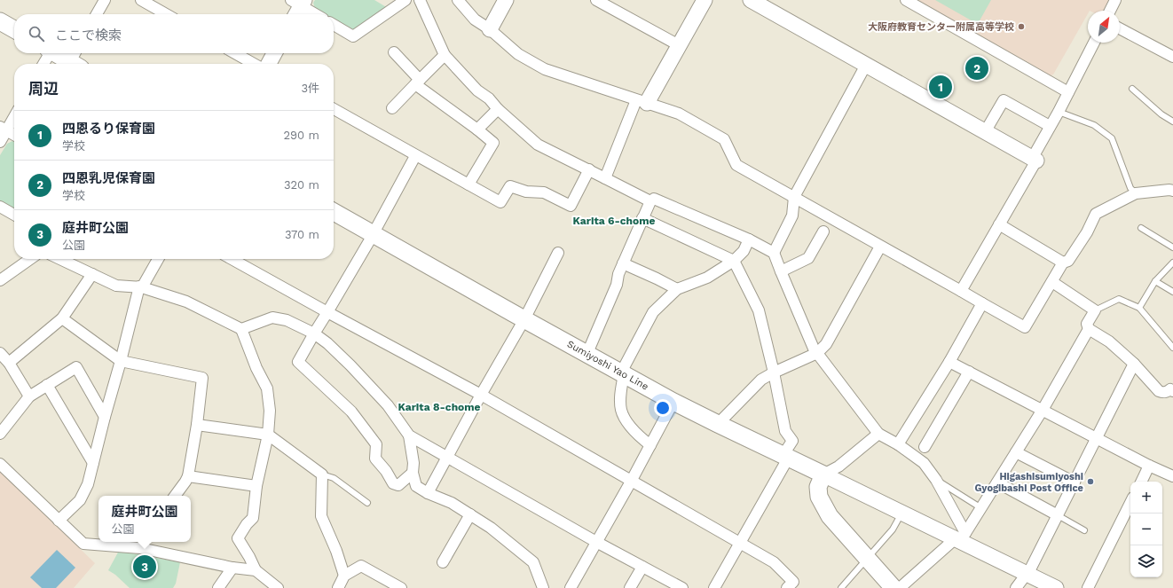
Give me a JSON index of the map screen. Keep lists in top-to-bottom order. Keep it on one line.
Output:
{"streets":{"main road":["Sumiyoshi Yao Line"]},"districts":["Karita 6-chome","Karita 8-chome"],"places":["大阪府教育センター附属高等学校","Higashisumiyoshi Gyogibashi Post Office"],"north":"top right","page":{"search":"ここで検索","pins":["2","1","3"],"heading":["周辺","3件"],"list":[{"mark":"1","name":"四恩るり保育園","note":"学校","value":"290 m"},{"mark":"2","name":"四恩乳児保育園","note":"学校","value":"320 m"},{"mark":"3","name":"庭井町公園","note":"公園","value":"370 m"}],"map_buttons":["+","−"],"popup":["庭井町公園","公園"]}}
